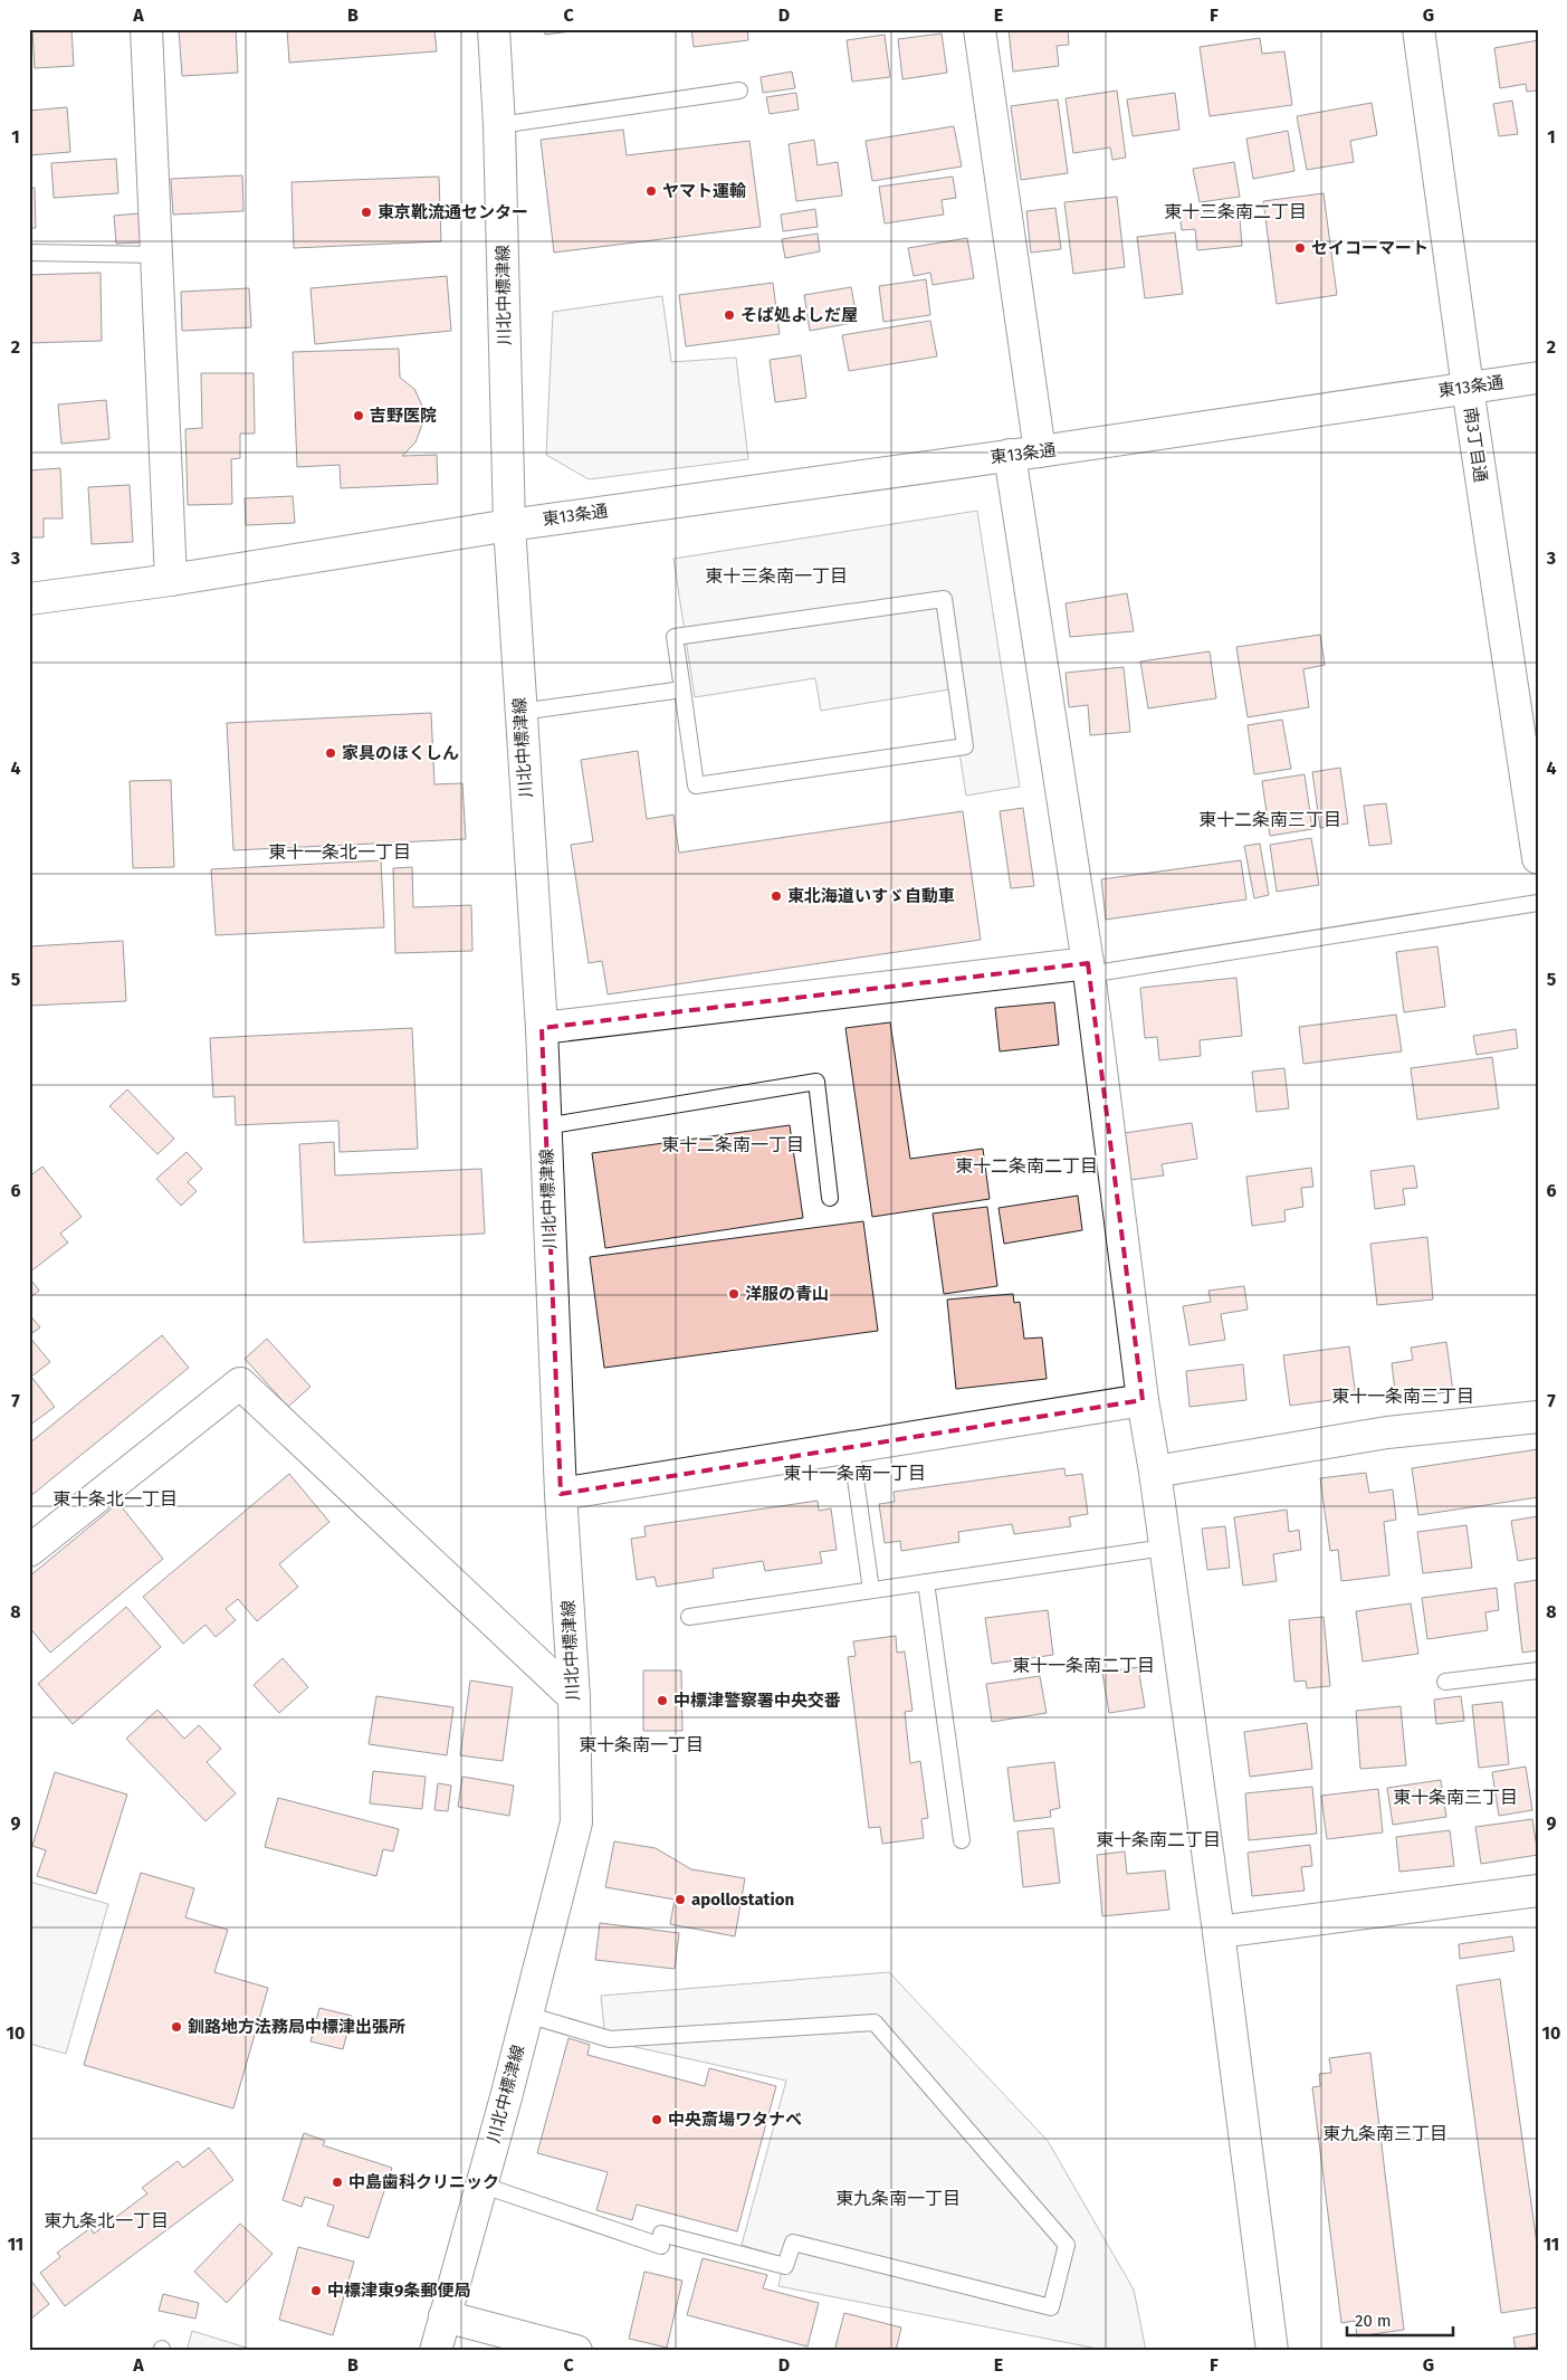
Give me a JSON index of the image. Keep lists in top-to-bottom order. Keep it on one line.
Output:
{"streets":{"street":["川北中標津線","東13条通","南3丁目通"]},"crossings":[["川北中標津線","東13条通"],["東13条通","南3丁目通"]],"districts":["東十三条南二丁目","東十三条南一丁目","東十二条南三丁目","東十一条北一丁目","東十二条南一丁目","東十二条南二丁目","東十一条南三丁目","東十一条南一丁目","東十条北一丁目","東十一条南二丁目","東十条南一丁目","東十条南三丁目","東十条南二丁目","東九条南三丁目","東九条南一丁目","東九条北一丁目"],"places":["ヤマト運輸","東京靴流通センター","セイコーマート","そば処よしだ屋","吉野医院","家具のほくしん","東北海道いすゞ自動車","洋服の青山","中標津警察署中央交番","apollostation","釧路地方法務局中標津出張所","中央斎場ワタナベ","中島歯科クリニック","中標津東9条郵便局"],"scale_bar":"20 m","grid":{"columns":["A","B","C","D","E","F","G"],"rows":["1","2","3","4","5","6","7","8","9","10","11"]}}
